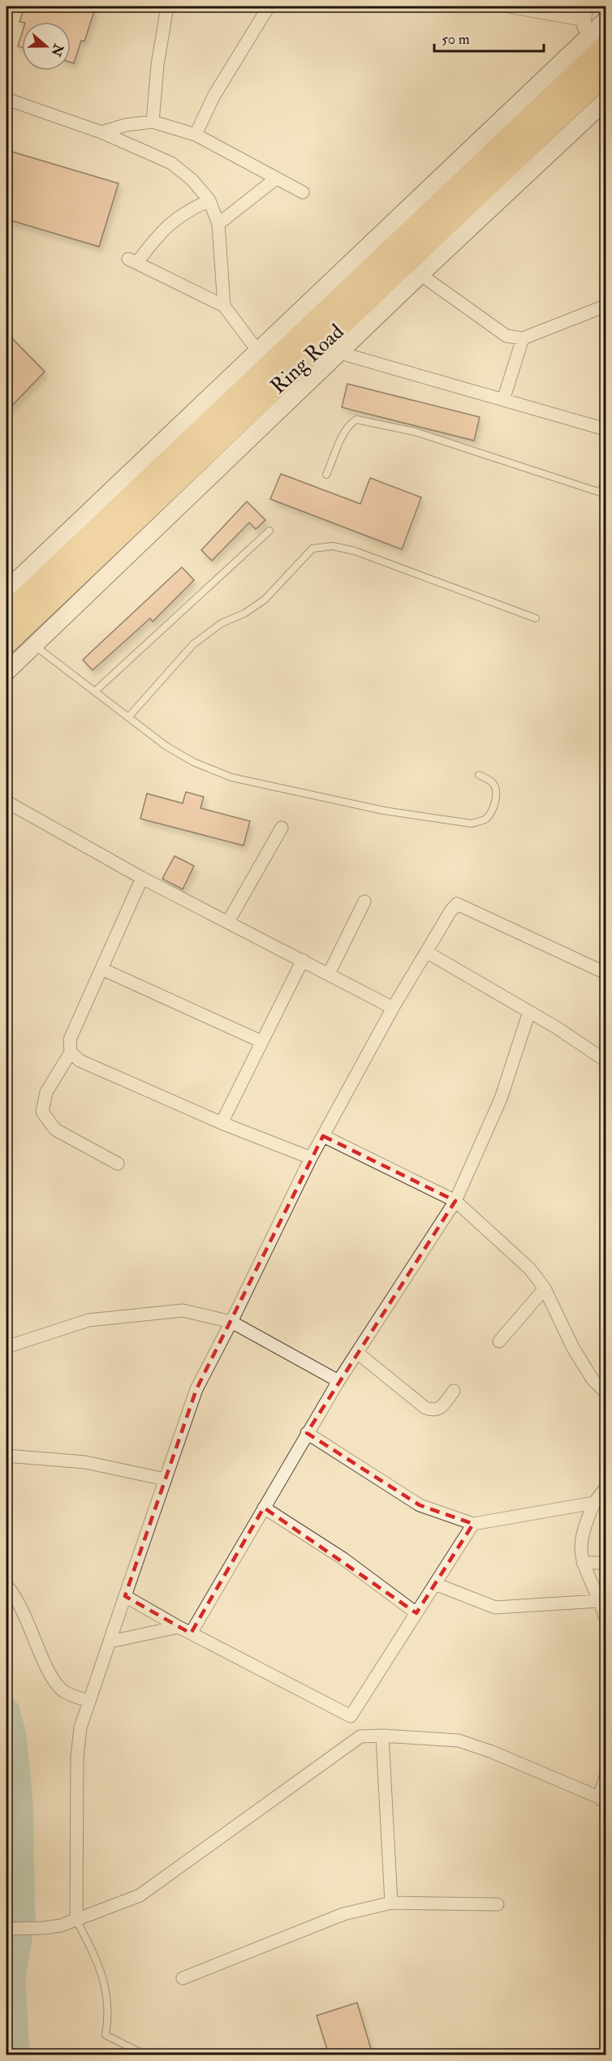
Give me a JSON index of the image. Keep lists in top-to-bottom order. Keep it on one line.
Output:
{"streets":{"highway":["Ring Road"]},"scale_bar":"50 m","north":"right"}
